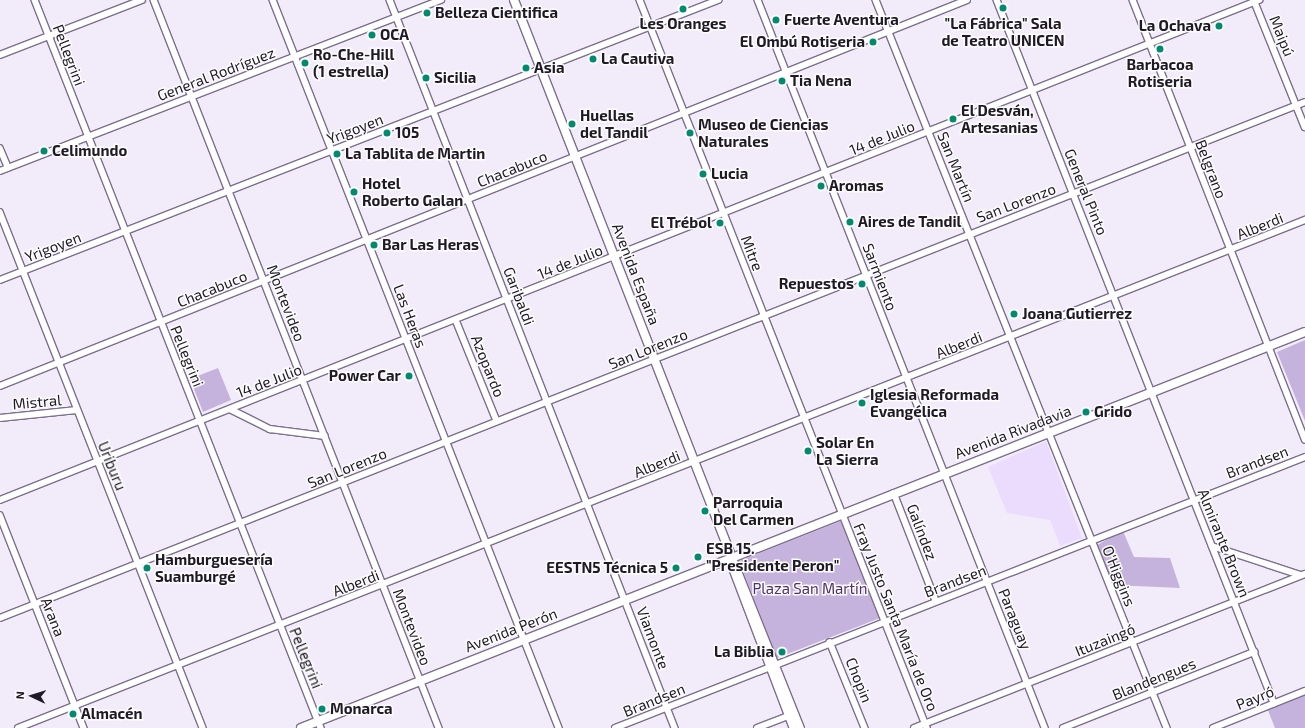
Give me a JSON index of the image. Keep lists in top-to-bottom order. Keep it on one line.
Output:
{"streets":{"main road":["Avenida España","Avenida Rivadavia","Avenida Perón"],"street":["Maipú","Pellegrini","General Rodríguez","Yrigoyen","14 de Julio","San Martín","Chacabuco","Belgrano","General Pinto","San Lorenzo","Alberdi","Mitre","Sarmiento","Garibaldi","Montevideo","Las Heras","Azopardo","Mistral","Brandsen","Uriburu","Galíndez","Almirante Brown","O'Higgins","Arana","Fray Justo Santa María de Oro","Paraguay","Viamonte","Ituzaingó","Blandengues","Chopin","Payró"]},"crossings":[["Maipú","14 de Julio"],["Maipú","San Lorenzo"],["Pellegrini","General Rodríguez"],["Pellegrini","Yrigoyen"],["Pellegrini","14 de Julio"],["Pellegrini","Chacabuco"],["Pellegrini","San Lorenzo"],["Pellegrini","Alberdi"],["Pellegrini","Avenida Perón"],["General Rodríguez","Garibaldi"],["General Rodríguez","Montevideo"],["General Rodríguez","Las Heras"],["Yrigoyen","Mitre"],["Yrigoyen","Avenida España"],["Yrigoyen","Garibaldi"],["Yrigoyen","Montevideo"],["Yrigoyen","Las Heras"],["Yrigoyen","Uriburu"],["14 de Julio","San Martín"],["14 de Julio","Belgrano"],["14 de Julio","General Pinto"],["14 de Julio","Mitre"],["14 de Julio","Avenida España"],["14 de Julio","Sarmiento"],["14 de Julio","Garibaldi"],["14 de Julio","Montevideo"],["14 de Julio","Las Heras"],["14 de Julio","Azopardo"],["14 de Julio","Uriburu"],["San Martín","Chacabuco"],["San Martín","San Lorenzo"],["San Martín","Alberdi"],["San Martín","Avenida Rivadavia"],["San Martín","O'Higgins"],["Chacabuco","Mitre"],["Chacabuco","Avenida España"],["Chacabuco","Sarmiento"],["Chacabuco","Garibaldi"],["Chacabuco","Montevideo"],["Chacabuco","Las Heras"],["Chacabuco","Uriburu"],["Belgrano","San Lorenzo"],["Belgrano","Alberdi"],["Belgrano","Avenida Rivadavia"],["General Pinto","San Lorenzo"],["General Pinto","Alberdi"],["General Pinto","Avenida Rivadavia"],["General Pinto","Almirante Brown"],["San Lorenzo","Mitre"],["San Lorenzo","Avenida España"],["San Lorenzo","Sarmiento"],["San Lorenzo","Garibaldi"],["San Lorenzo","Montevideo"],["San Lorenzo","Las Heras"],["San Lorenzo","Azopardo"],["San Lorenzo","Uriburu"],["San Lorenzo","Arana"],["Alberdi","Mitre"],["Alberdi","Avenida España"],["Alberdi","Sarmiento"],["Alberdi","Garibaldi"],["Alberdi","Montevideo"],["Alberdi","Las Heras"],["Alberdi","Uriburu"],["Alberdi","Arana"],["Mitre","Avenida Rivadavia"],["Mitre","Fray Justo Santa María de Oro"],["Avenida España","Avenida Rivadavia"],["Avenida España","Avenida Perón"],["Sarmiento","Avenida Rivadavia"],["Sarmiento","Paraguay"],["Garibaldi","Avenida Perón"],["Garibaldi","Viamonte"],["Montevideo","Avenida Perón"],["Las Heras","Avenida Perón"],["Mistral","Uriburu"],["Avenida Rivadavia","Galíndez"],["Avenida Rivadavia","Almirante Brown"],["Avenida Rivadavia","O'Higgins"],["Avenida Rivadavia","Fray Justo Santa María de Oro"],["Avenida Rivadavia","Paraguay"],["Avenida Rivadavia","Avenida Perón"],["Brandsen","Galíndez"],["Brandsen","Almirante Brown"],["Brandsen","O'Higgins"],["Brandsen","Fray Justo Santa María de Oro"],["Brandsen","Paraguay"],["Brandsen","Viamonte"],["Brandsen","Chopin"],["Almirante Brown","Ituzaingó"],["Almirante Brown","Blandengues"],["Almirante Brown","Payró"],["O'Higgins","Ituzaingó"],["O'Higgins","Blandengues"],["Fray Justo Santa María de Oro","Ituzaingó"],["Paraguay","Ituzaingó"],["Avenida Perón","Viamonte"]],"parks":["Plaza San Martín"],"places":["\"La Fábrica\" Sala de Teatro UNICEN","Les Oranges","Belleza Cientifica","Fuerte Aventura","La Ochava","OCA","El Ombú Rotiseria","Barbacoa Rotiseria","La Cautiva","Ro-Che-Hill (1 estrella)","Asia","Sicilia","Tia Nena","El Desván, Artesanias","Huellas del Tandil","105","Museo de Ciencias Naturales","Celimundo","La Tablita de Martin","Lucia","Aromas","Hotel Roberto Galan","Aires de Tandil","El Trébol","Bar Las Heras","Repuestos","Joana Gutierrez","Power Car","Iglesia Reformada Evangélica","Grido","Solar En La Sierra","Parroquia Del Carmen","ESB 15. \"Presidente Peron\"","Hamburguesería Suamburgé","EESTN5 Técnica 5","La Biblia","Monarca","Almacén"],"north":"left"}
